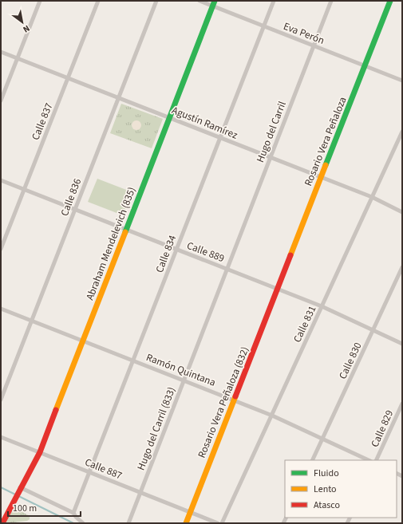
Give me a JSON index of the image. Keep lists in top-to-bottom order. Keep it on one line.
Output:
{"streets":{"street":["Eva Perón","Calle 837","Agustín Ramírez","Hugo del Carril","Rosario Vera Peñaloza","Calle 836","Abraham Mendelevich (835)","Calle 889","Calle 834","Calle 831","Calle 830","Ramón Quintana","Rosario Vera Peñaloza (832)","Hugo del Carril (833)","Calle 829","Calle 887"]},"crossings":[["Eva Perón","Hugo del Carril"],["Eva Perón","Rosario Vera Peñaloza"],["Eva Perón","Abraham Mendelevich (835)"],["Eva Perón","Calle 834"],["Calle 837","Agustín Ramírez"],["Calle 837","Calle 889"],["Agustín Ramírez","Hugo del Carril"],["Agustín Ramírez","Rosario Vera Peñaloza"],["Agustín Ramírez","Calle 836"],["Agustín Ramírez","Abraham Mendelevich (835)"],["Agustín Ramírez","Calle 834"],["Agustín Ramírez","Calle 831"],["Hugo del Carril","Calle 889"],["Hugo del Carril","Hugo del Carril (833)"],["Rosario Vera Peñaloza","Calle 889"],["Rosario Vera Peñaloza","Rosario Vera Peñaloza (832)"],["Calle 836","Calle 889"],["Calle 836","Ramón Quintana"],["Abraham Mendelevich (835)","Calle 889"],["Abraham Mendelevich (835)","Ramón Quintana"],["Abraham Mendelevich (835)","Calle 887"],["Calle 889","Calle 834"],["Calle 889","Calle 831"],["Calle 889","Calle 830"],["Calle 889","Rosario Vera Peñaloza (832)"],["Calle 889","Hugo del Carril (833)"],["Calle 834","Ramón Quintana"],["Calle 834","Calle 887"],["Calle 831","Ramón Quintana"],["Calle 830","Ramón Quintana"],["Ramón Quintana","Rosario Vera Peñaloza (832)"],["Ramón Quintana","Hugo del Carril (833)"],["Rosario Vera Peñaloza (832)","Calle 887"],["Hugo del Carril (833)","Calle 887"]],"legend":["Fluido","Lento","Atasco"],"scale_bar":"100 m","north":"bottom right"}
